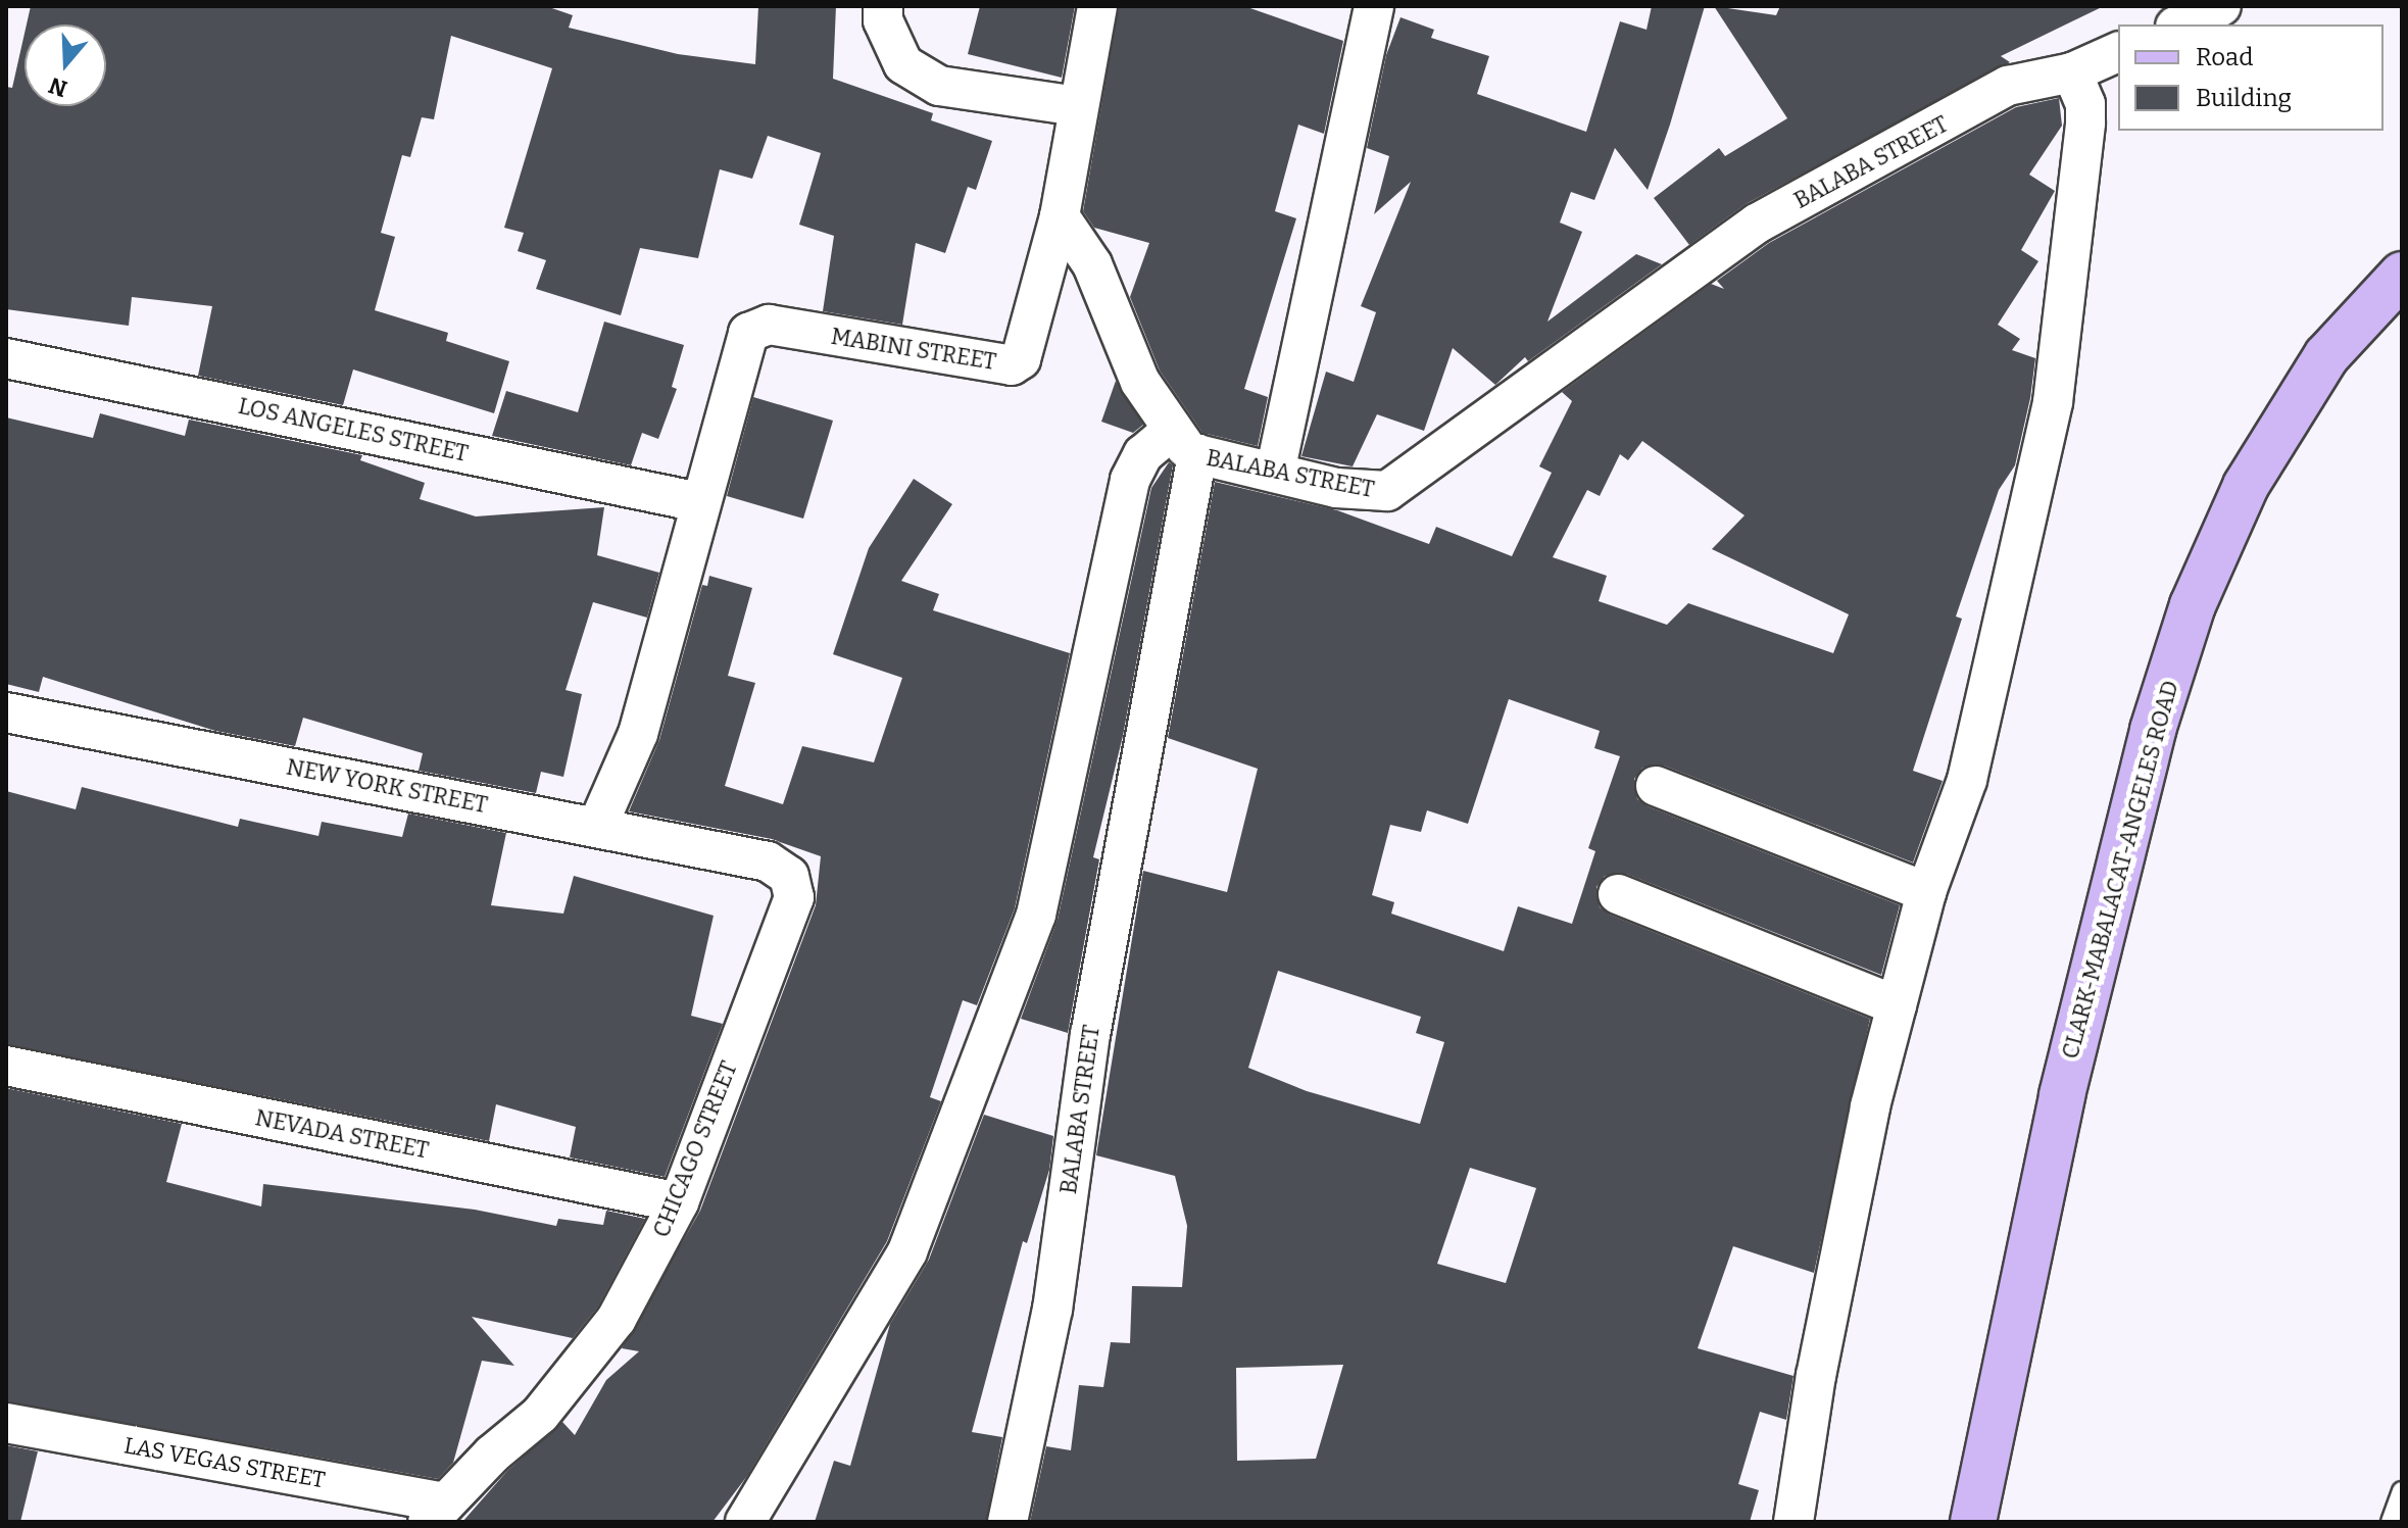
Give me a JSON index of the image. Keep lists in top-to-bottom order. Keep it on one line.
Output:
{"streets":{"main road":["CLARK-MABALACAT-ANGELES ROAD"],"street":["BALABA STREET","MABINI STREET","LOS ANGELES STREET","NEW YORK STREET","NEVADA STREET","CHICAGO STREET","LAS VEGAS STREET"]},"crossings":[["MABINI STREET","LOS ANGELES STREET"],["NEW YORK STREET","CHICAGO STREET"],["NEVADA STREET","CHICAGO STREET"],["CHICAGO STREET","LAS VEGAS STREET"]],"legend":["Road","Building"],"north":"bottom"}
